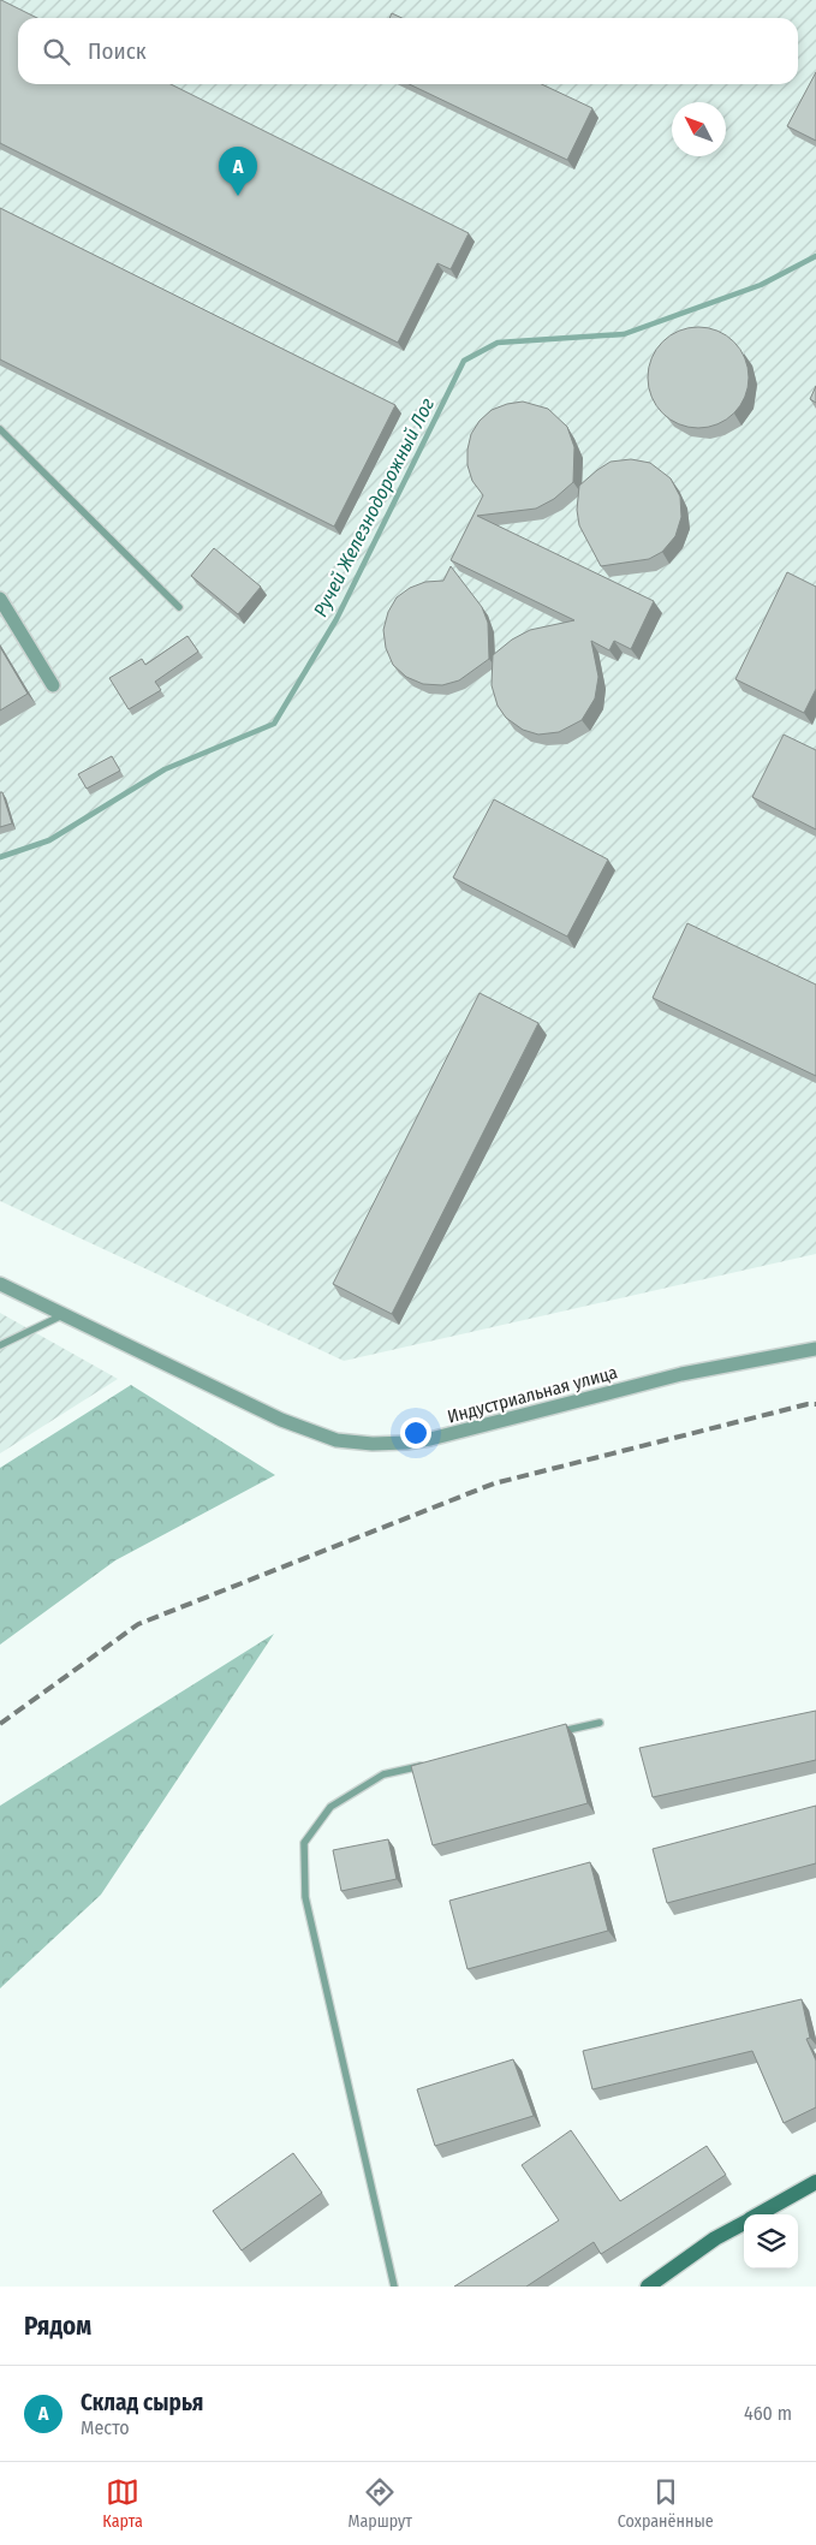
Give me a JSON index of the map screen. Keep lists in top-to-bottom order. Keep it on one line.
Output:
{"streets":{"street":["Индустриальная улица"]},"water":["Ручей Железнодорожный Лог"],"north":"top left","page":{"search":"Поиск","pins":"A","heading":"Рядом","list":[{"mark":"A","name":"Склад сырья","note":"Место","value":"460 m"}],"nav":["Карта","Маршрут","Сохранённые"]}}
